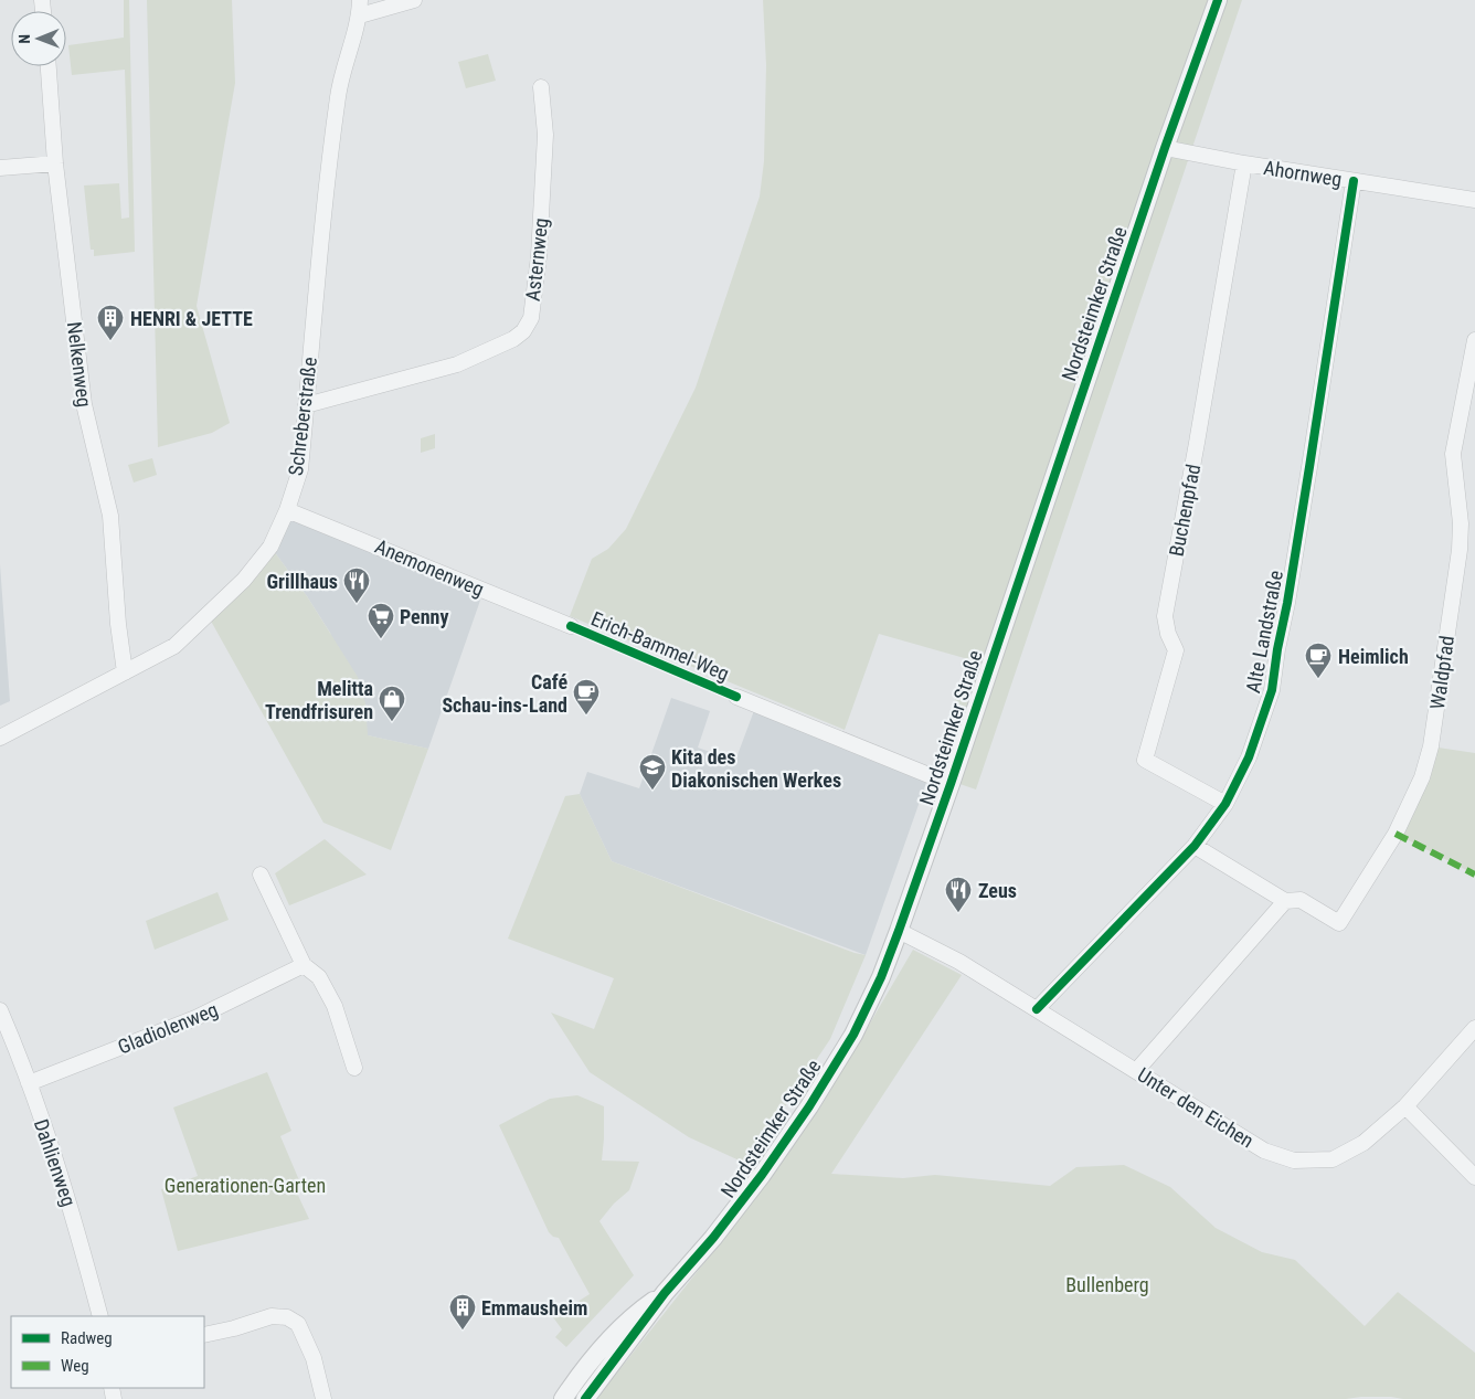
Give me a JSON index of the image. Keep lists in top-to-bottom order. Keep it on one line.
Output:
{"streets":{"street":["Ahornweg","Asternweg","Nordsteimker Straße","Nelkenweg","Schreberstraße","Buchenpfad","Anemonenweg","Alte Landstraße","Erich-Bammel-Weg","Waldpfad","Gladiolenweg","Unter den Eichen","Dahlienweg"]},"crossings":[["Ahornweg","Nordsteimker Straße"],["Ahornweg","Buchenpfad"],["Ahornweg","Alte Landstraße"],["Asternweg","Schreberstraße"],["Nordsteimker Straße","Erich-Bammel-Weg"],["Nordsteimker Straße","Unter den Eichen"],["Nelkenweg","Schreberstraße"],["Schreberstraße","Anemonenweg"],["Buchenpfad","Alte Landstraße"],["Alte Landstraße","Waldpfad"],["Alte Landstraße","Unter den Eichen"],["Gladiolenweg","Dahlienweg"]],"parks":["Generationen-Garten","Bullenberg"],"places":{"building":["HENRI & JETTE","Emmausheim"],"restaurant":["Grillhaus","Zeus"],"supermarket":["Penny"],"cafe":["Heimlich","Café Schau-ins-Land"],"shop":["Melitta Trendfrisuren"],"school or university":["Kita des Diakonischen Werkes"]},"legend":["Radweg","Weg"],"north":"left"}
